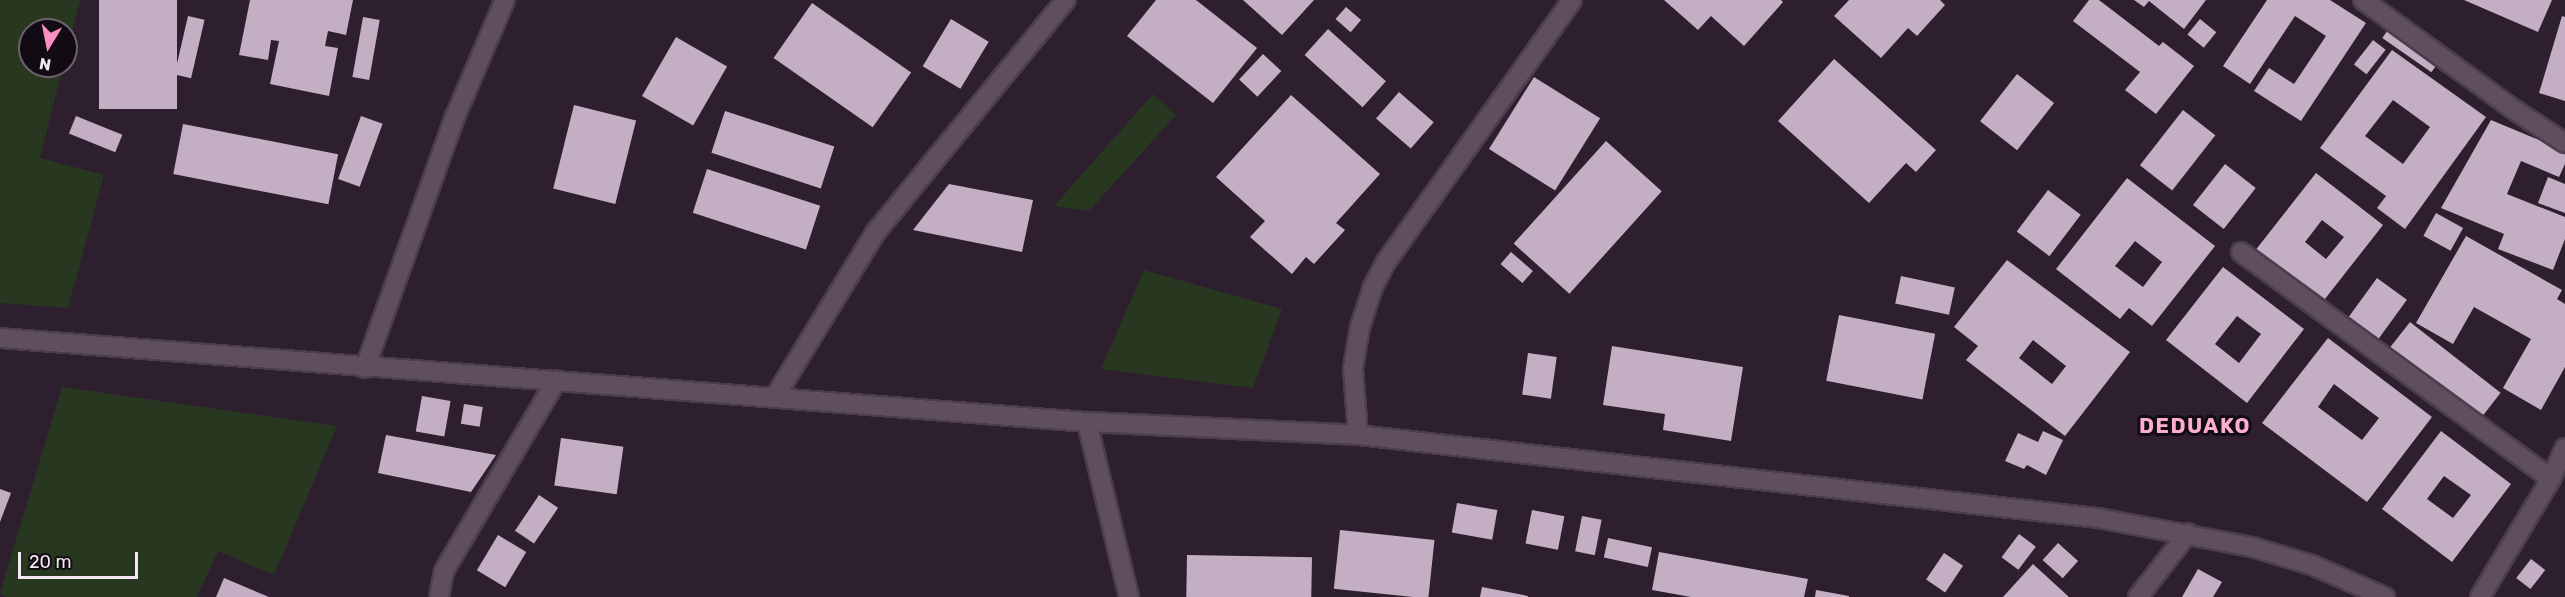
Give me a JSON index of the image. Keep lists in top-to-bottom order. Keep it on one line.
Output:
{"districts":["DEDUAKO"],"scale_bar":"20 m","north":"bottom"}
